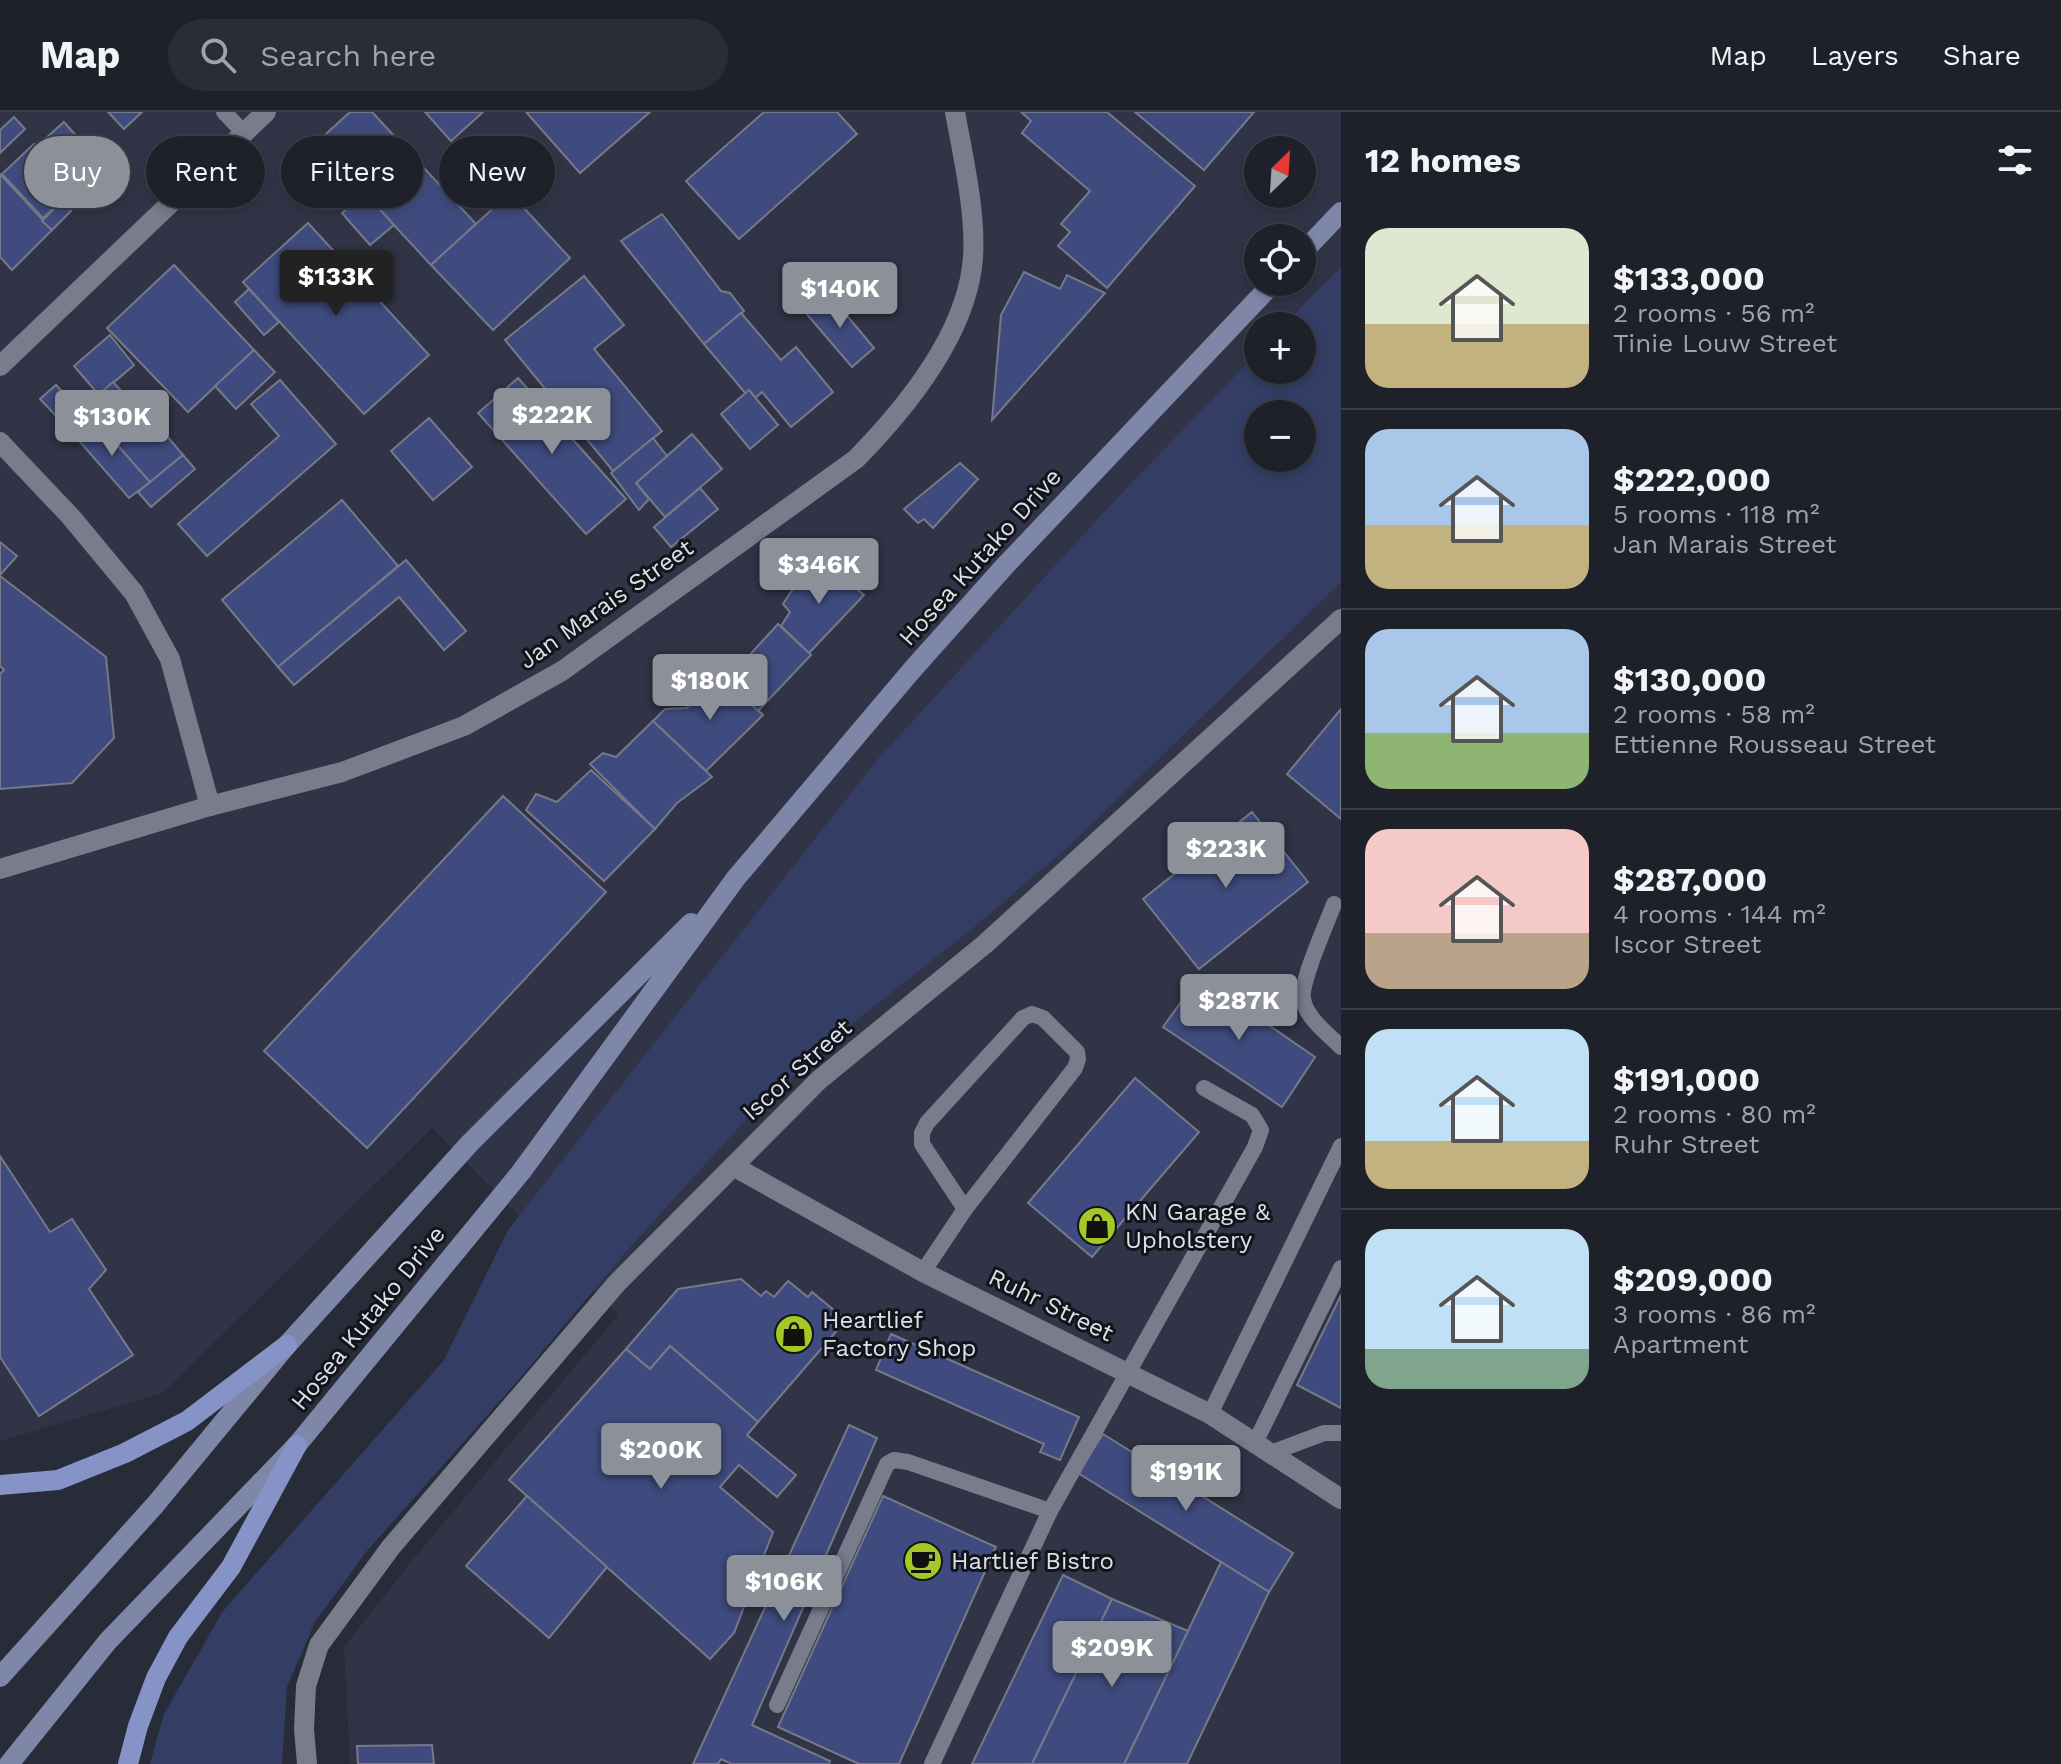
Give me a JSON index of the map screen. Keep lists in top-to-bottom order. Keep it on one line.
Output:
{"streets":{"main road":["Hosea Kutako Drive"],"street":["Jan Marais Street","Iscor Street","Ruhr Street"]},"crossings":[["Iscor Street","Ruhr Street"]],"places":{"shop":["KN Garage & Upholstery","Heartlief Factory Shop"],"cafe":["Hartlief Bistro"]},"north":"top right","page":{"header":"Map","search":"Search here","nav":["Map","Layers","Share"],"heading":"12 homes","map_buttons":["+","−"],"chip":["Buy","Rent","Filters","New"],"list":[{"name":"$133,000","note":"2 rooms · 56 m² · Tinie Louw Street"},{"name":"$222,000","note":"5 rooms · 118 m² · Jan Marais Street"},{"name":"$130,000","note":"2 rooms · 58 m² · Ettienne Rousseau Street"},{"name":"$287,000","note":"4 rooms · 144 m² · Iscor Street"},{"name":"$191,000","note":"2 rooms · 80 m² · Ruhr Street"},{"name":"$209,000","note":"3 rooms · 86 m² · Apartment"}],"price":["$133K","$140K","$222K","$130K","$346K","$180K","$223K","$287K","$200K","$191K","$106K","$209K"]}}
